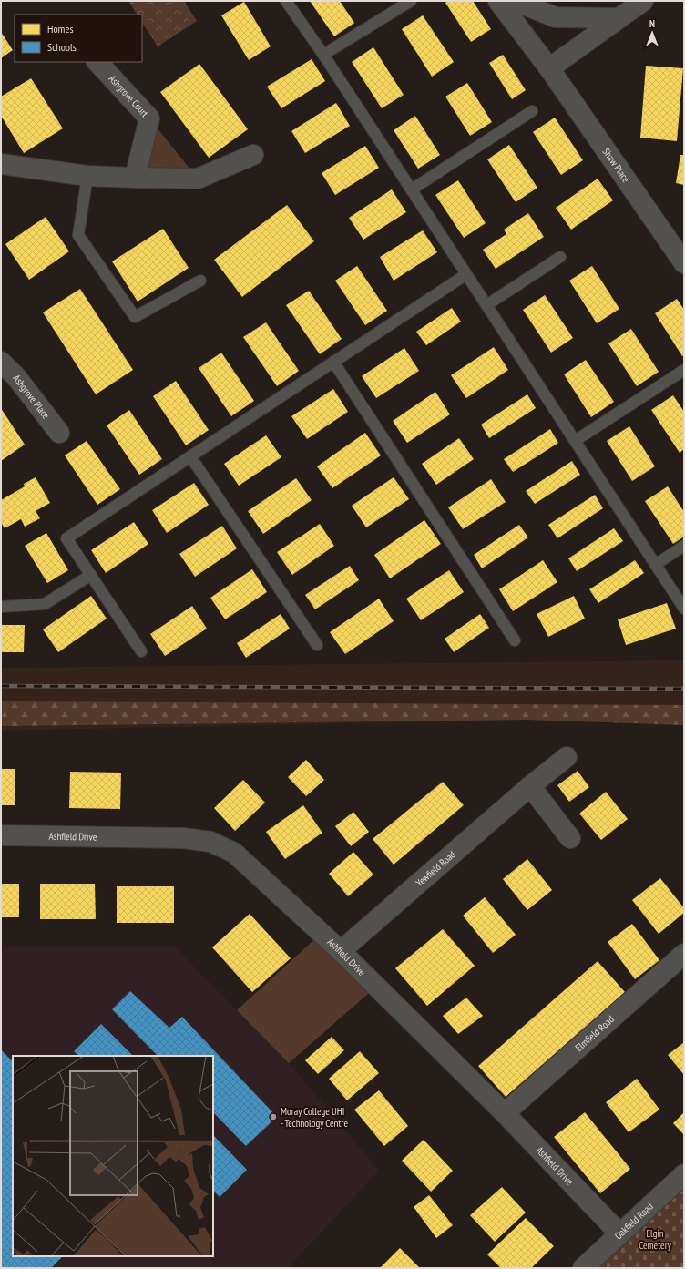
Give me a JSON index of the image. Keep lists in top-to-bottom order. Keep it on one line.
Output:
{"streets":{"street":["Ashgrove Court","Shaw Place","Ashgrove Place","Ashfield Drive","Yewfield Road","Elmfield Road","Oakfield Road"]},"crossings":[["Ashfield Drive","Yewfield Road"],["Ashfield Drive","Elmfield Road"],["Ashfield Drive","Oakfield Road"]],"parks":["Elgin Cemetery"],"places":["Moray College UHI - Technology Centre"],"legend":["Homes","Schools"],"north":"top"}
